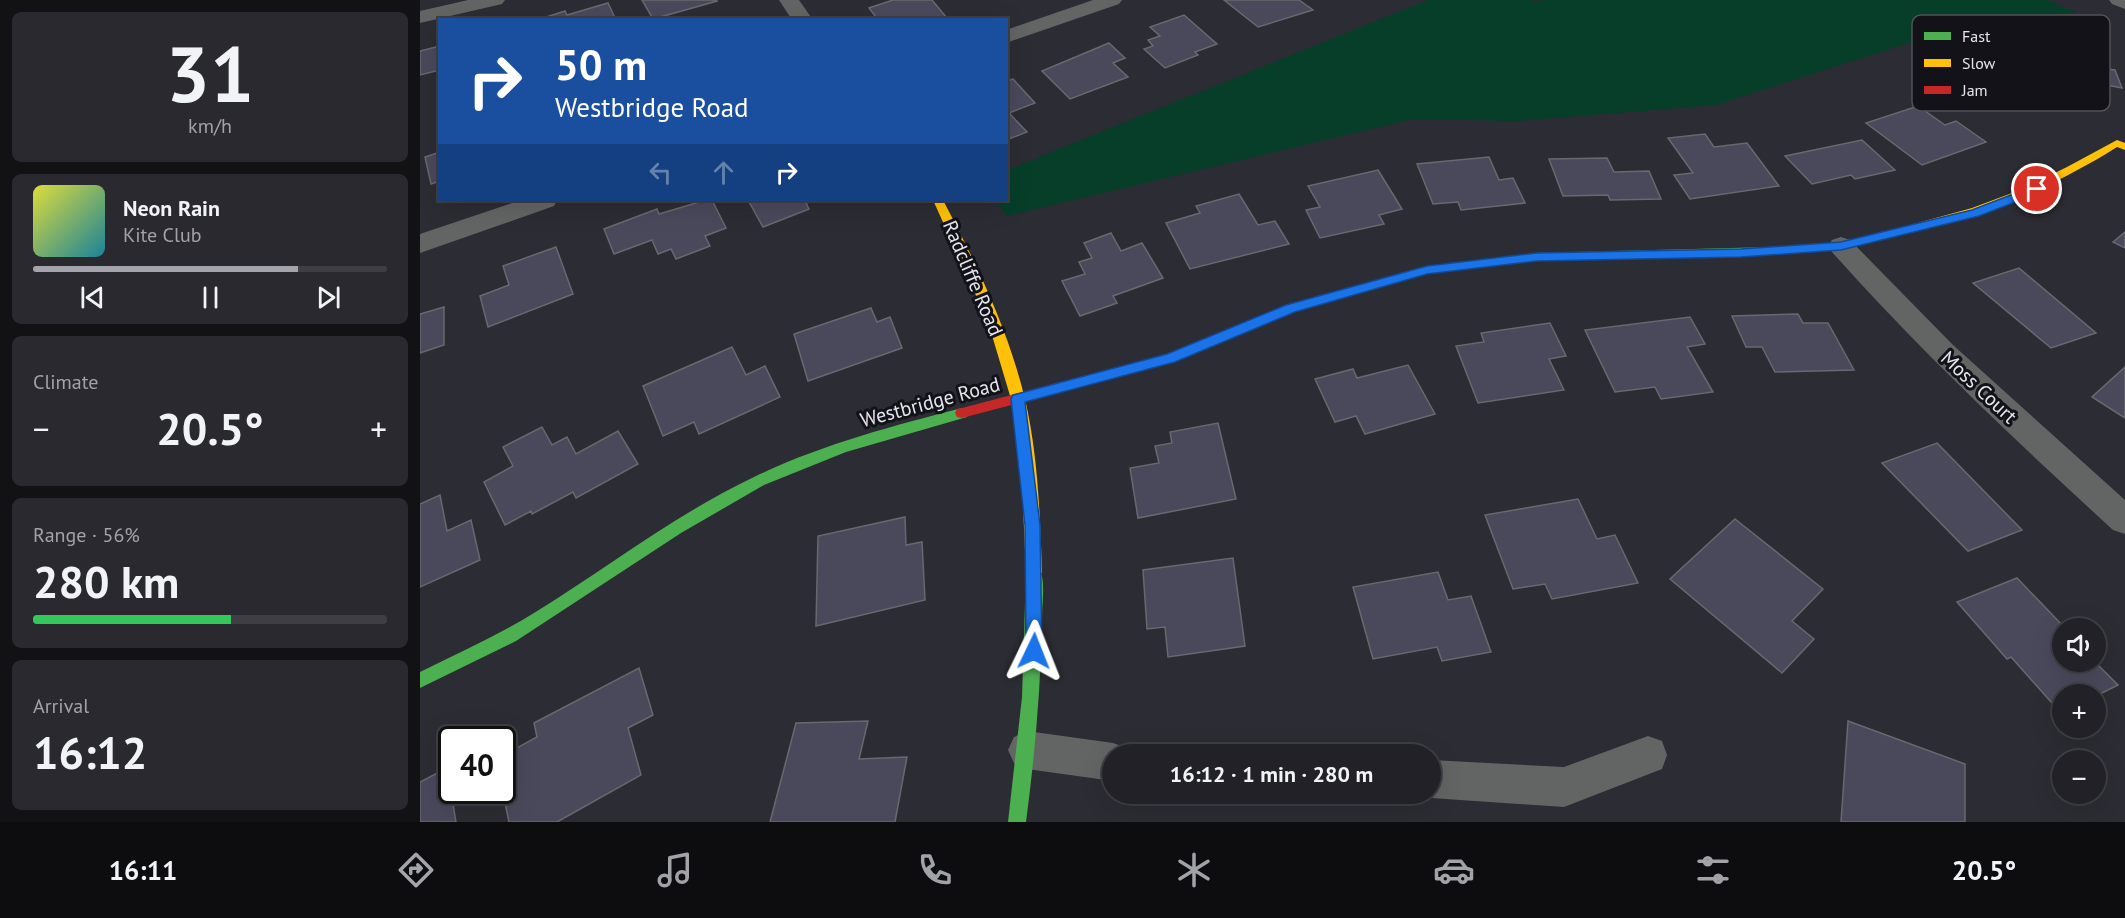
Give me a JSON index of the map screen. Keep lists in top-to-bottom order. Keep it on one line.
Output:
{"streets":{"street":["Radcliffe Road","Moss Court","Westbridge Road"]},"crossings":[["Radcliffe Road","Westbridge Road"],["Moss Court","Westbridge Road"]],"legend":["Fast","Slow","Jam"],"page":{"tile":[["31","km/h"],"Climate",["Range · 56%","280 km"],["Arrival","16:12"]],"turn":["50 m","Westbridge Road"],"song":["Neon Rain","Kite Club"],"heat":["−","20.5°","+"],"map_buttons":["+","−"],"limit":"40","trip":"16:12 · 1 min · 280 m","tabs":["16:11","20.5°"]}}
